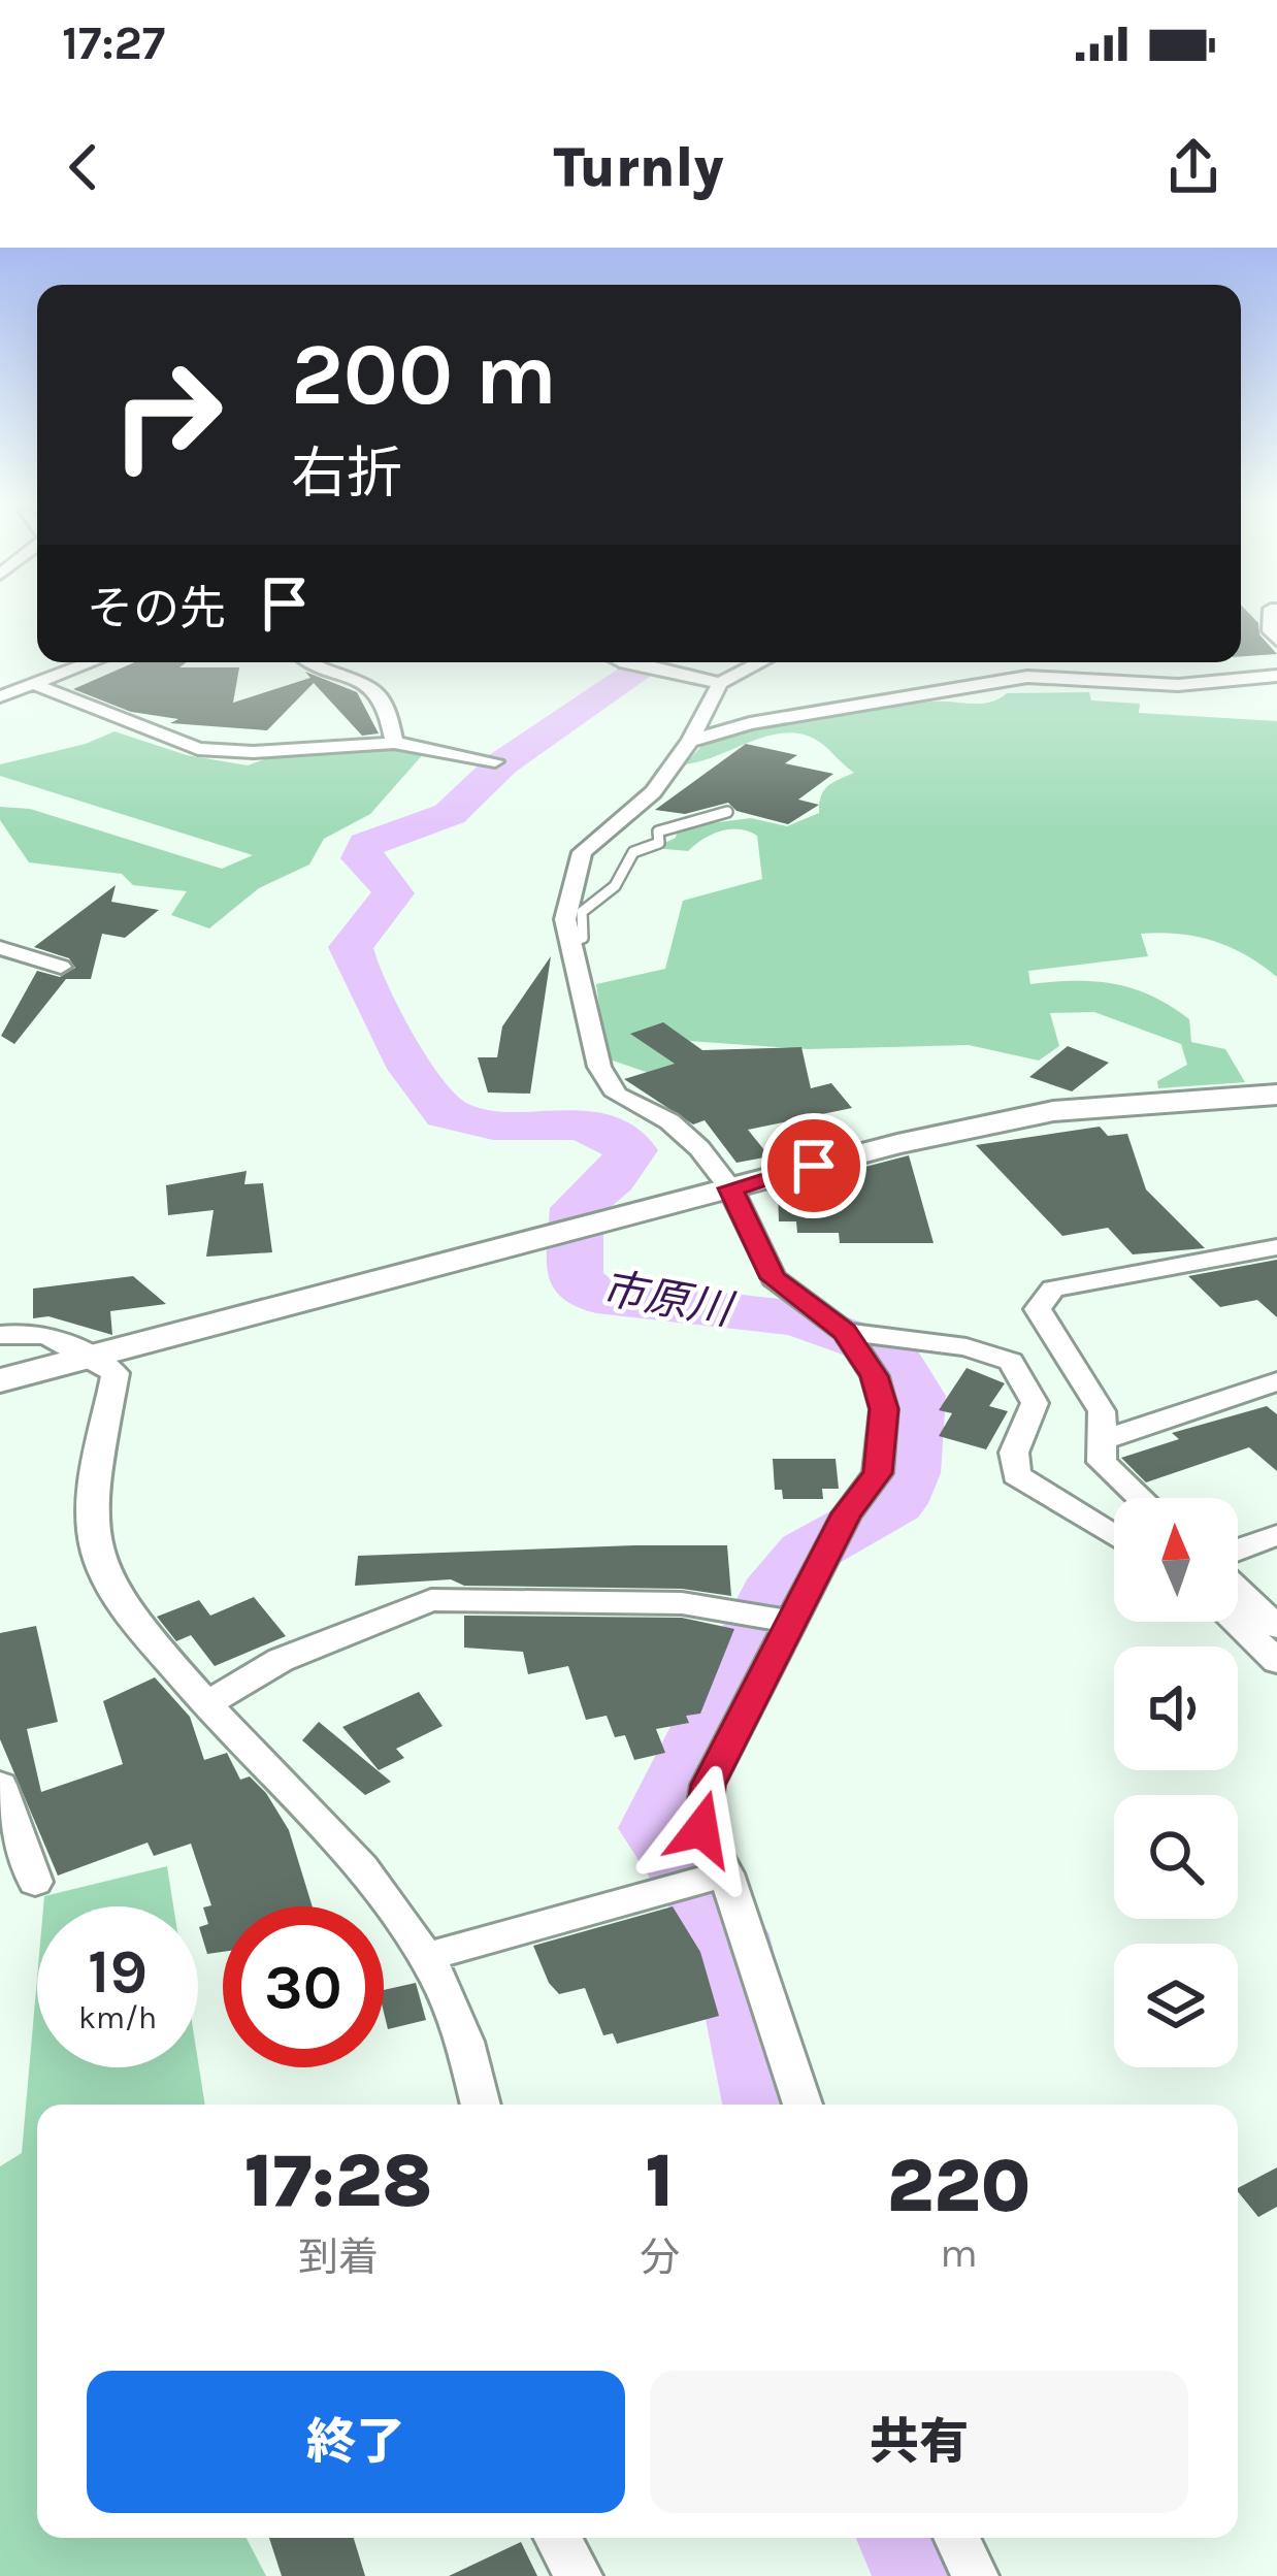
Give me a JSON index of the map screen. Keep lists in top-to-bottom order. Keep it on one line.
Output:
{"water":["市原川"],"north":"top","page":{"status":"17:27","header":"Turnly","turn":["200 m","右折"],"then":"その先","speed":"19 km/h","limit":"30","eta":["17:28","到着","1","分","220","m"],"buttons":["終了","共有"]}}
